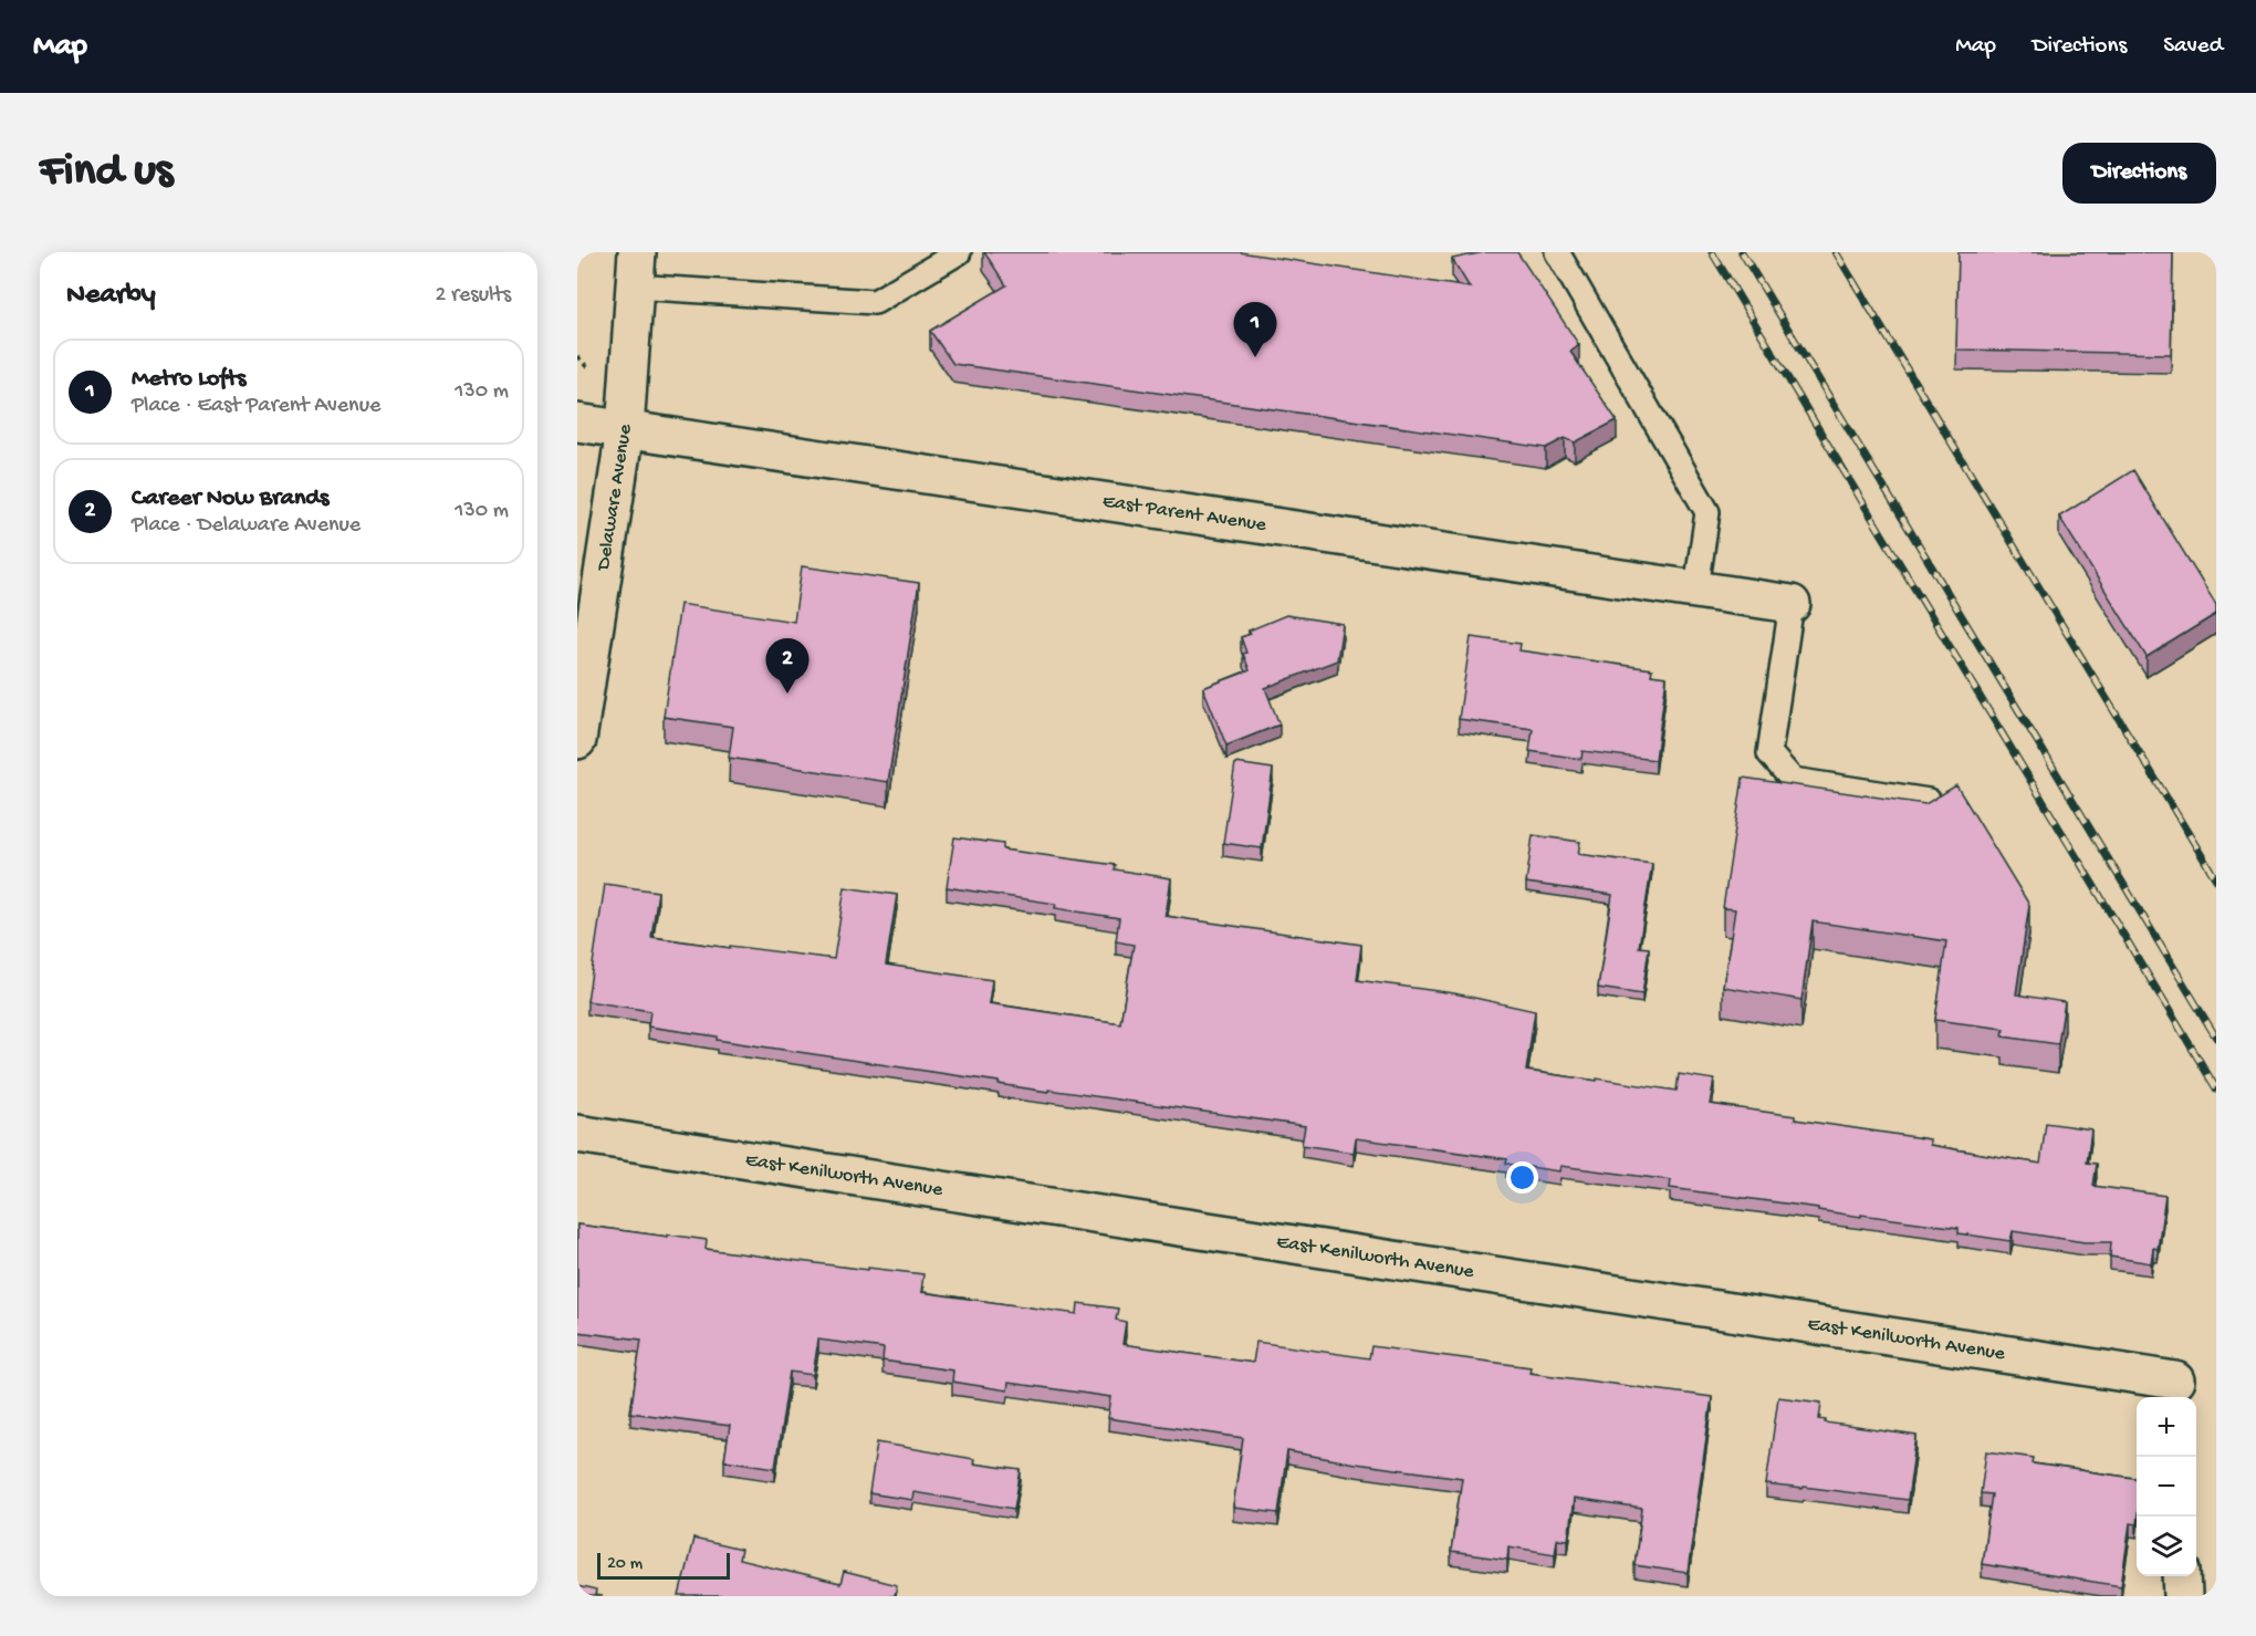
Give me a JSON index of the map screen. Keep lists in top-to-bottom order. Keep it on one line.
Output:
{"streets":{"street":["Delaware Avenue","East Parent Avenue","East Kenilworth Avenue"]},"crossings":[["Delaware Avenue","East Parent Avenue"]],"scale_bar":"20 m","page":{"header":"Map","nav":["Map","Directions","Saved"],"buttons":"Directions","title":"Find us","heading":["Nearby","2 results"],"pins":["1","2"],"list":[{"mark":"1","name":"Metro Lofts","note":"Place · East Parent Avenue","value":"130 m"},{"mark":"2","name":"Career Now Brands","note":"Place · Delaware Avenue","value":"130 m"}],"map_buttons":["+","−"],"scale":"20 m"}}
